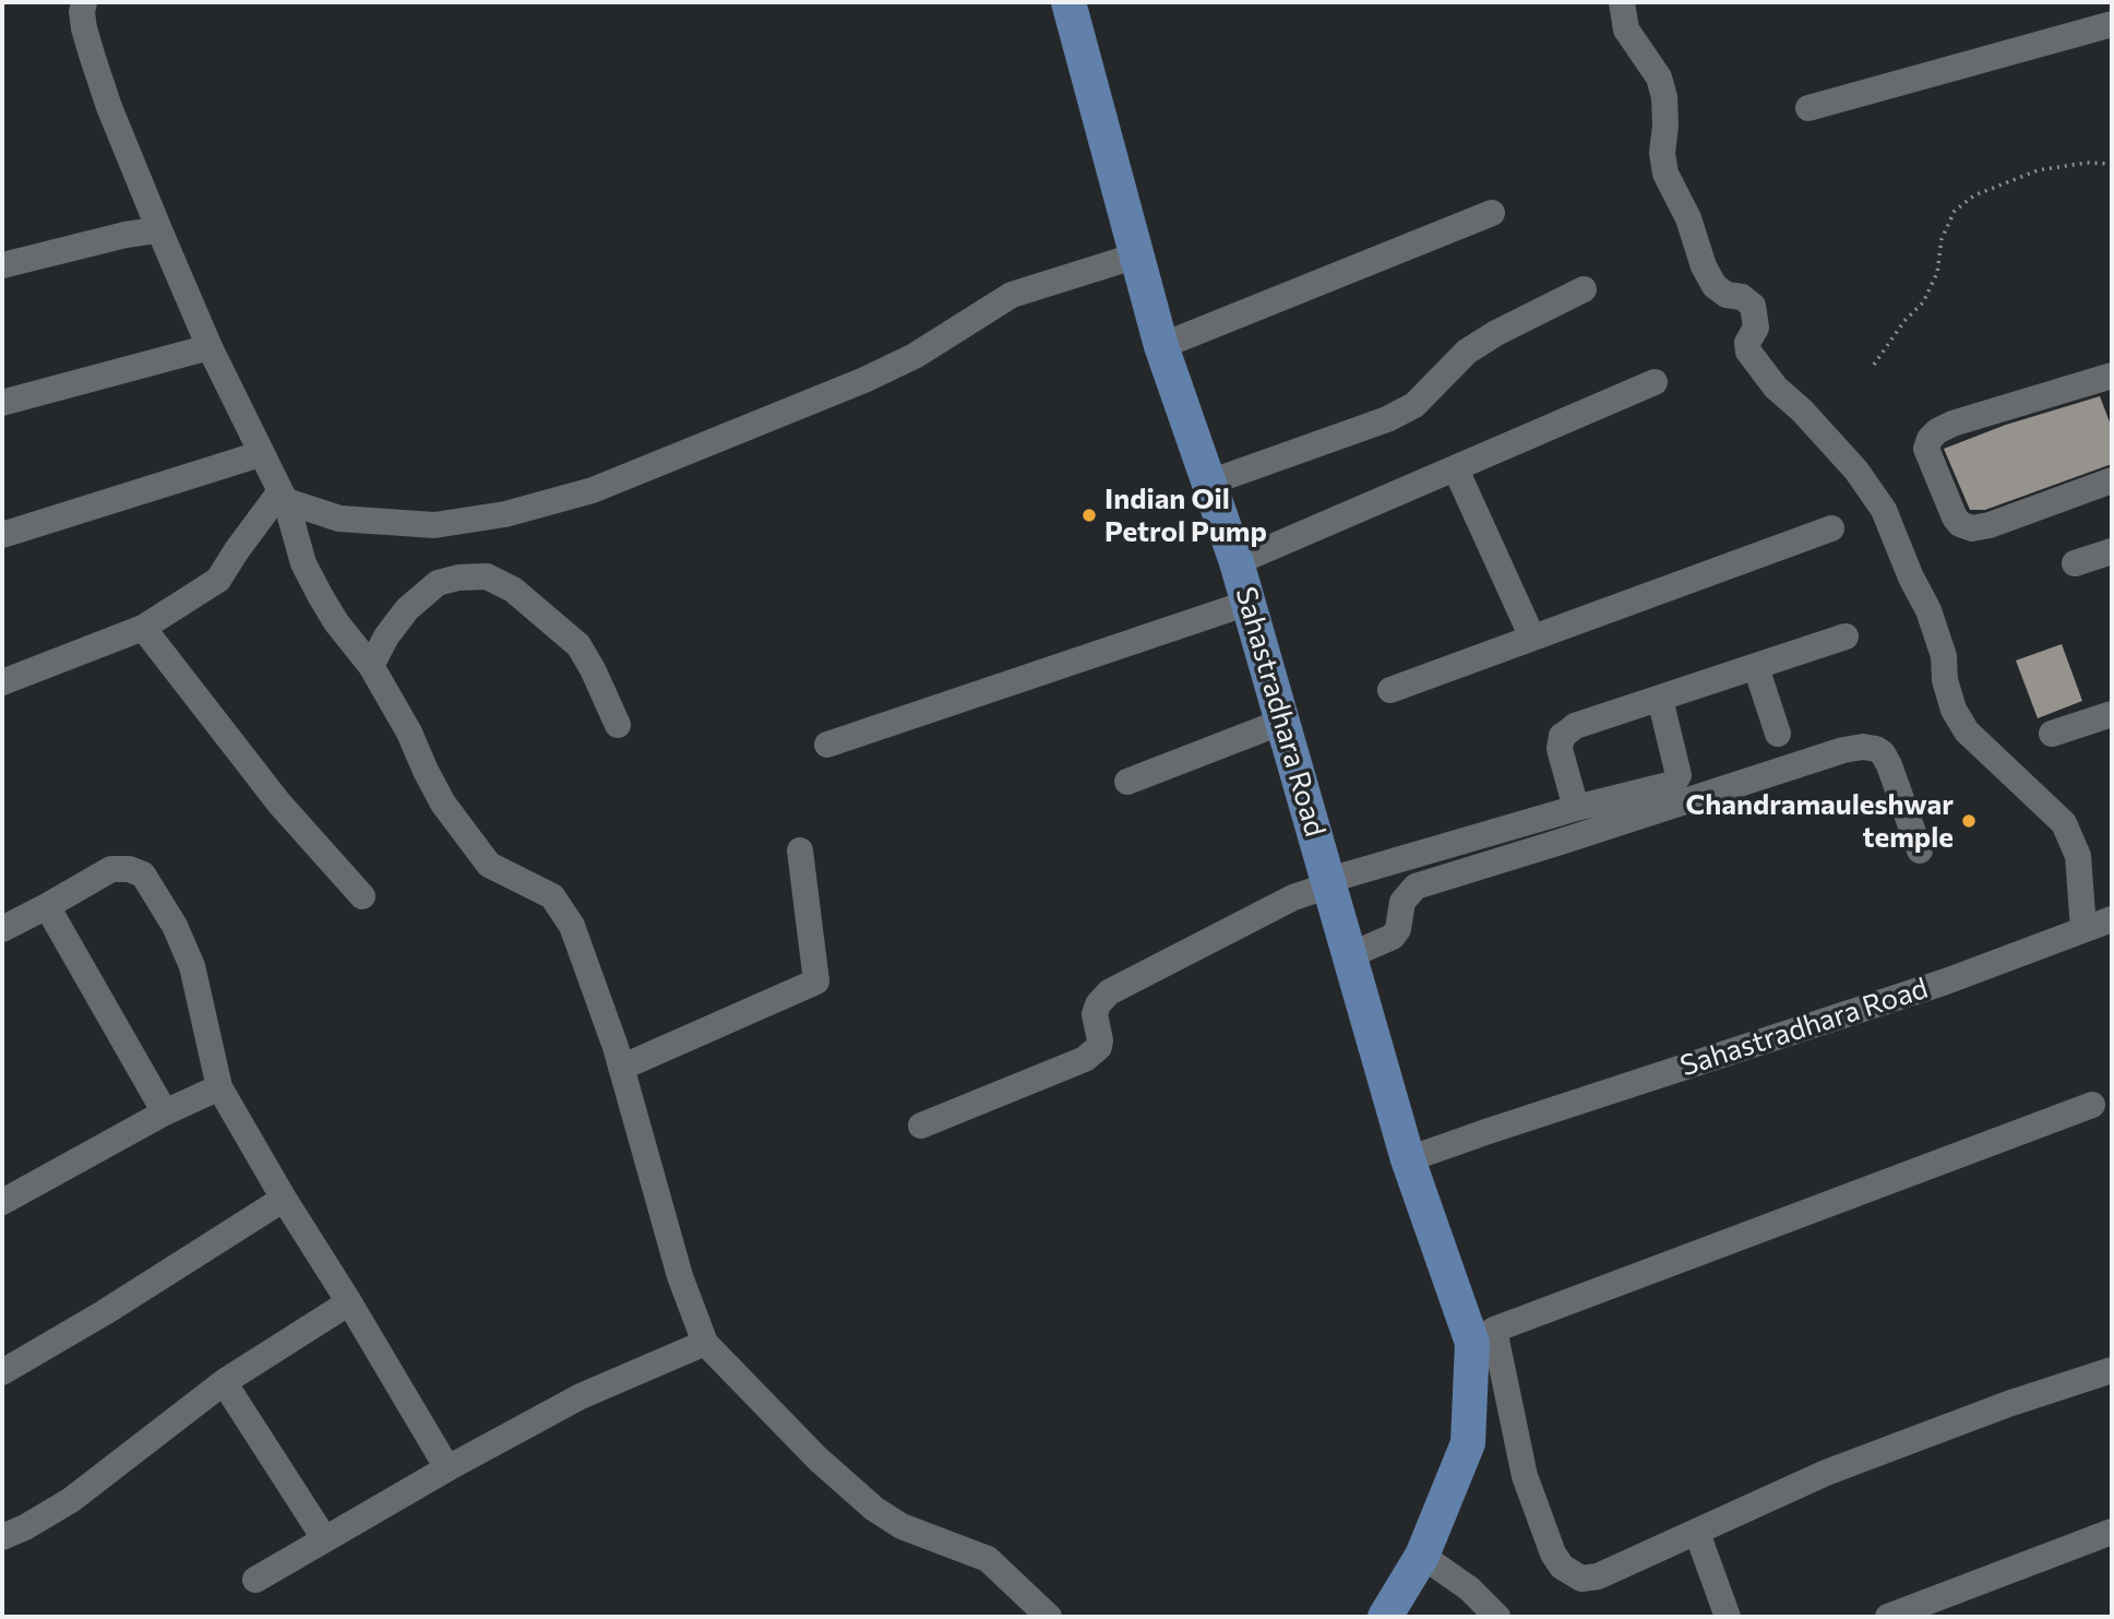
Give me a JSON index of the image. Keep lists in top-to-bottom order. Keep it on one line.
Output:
{"streets":{"main road":["Sahastradhara Road"]},"places":["Indian Oil Petrol Pump","Chandramauleshwar temple"]}
